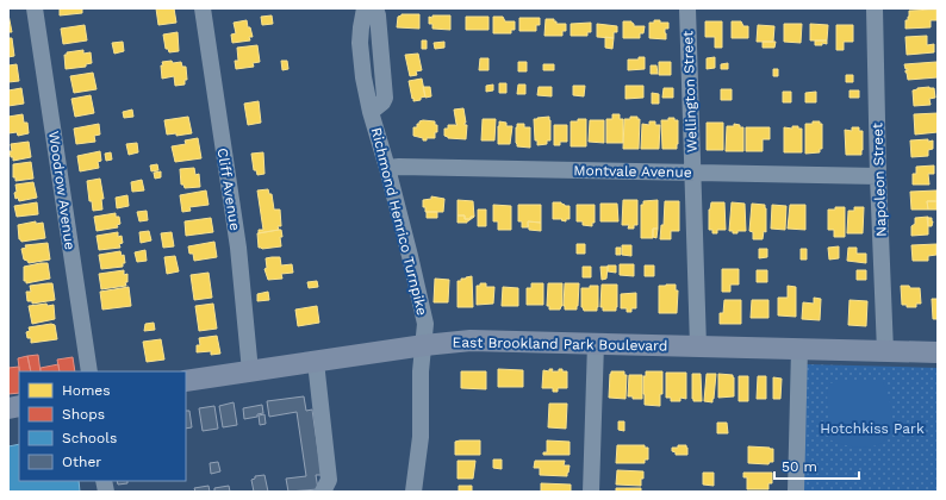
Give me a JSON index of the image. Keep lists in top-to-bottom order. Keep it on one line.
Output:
{"streets":{"main road":["East Brookland Park Boulevard"],"street":["Wellington Street","Montvale Avenue","Napoleon Street","Cliff Avenue","Woodrow Avenue","Richmond Henrico Turnpike"]},"crossings":[["Wellington Street","Montvale Avenue"],["Wellington Street","East Brookland Park Boulevard"],["Montvale Avenue","Napoleon Street"],["Montvale Avenue","Richmond Henrico Turnpike"],["Napoleon Street","East Brookland Park Boulevard"],["Cliff Avenue","East Brookland Park Boulevard"],["Richmond Henrico Turnpike","East Brookland Park Boulevard"]],"parks":["Hotchkiss Park"],"legend":["Homes","Shops","Schools","Other"],"scale_bar":"50 m"}
